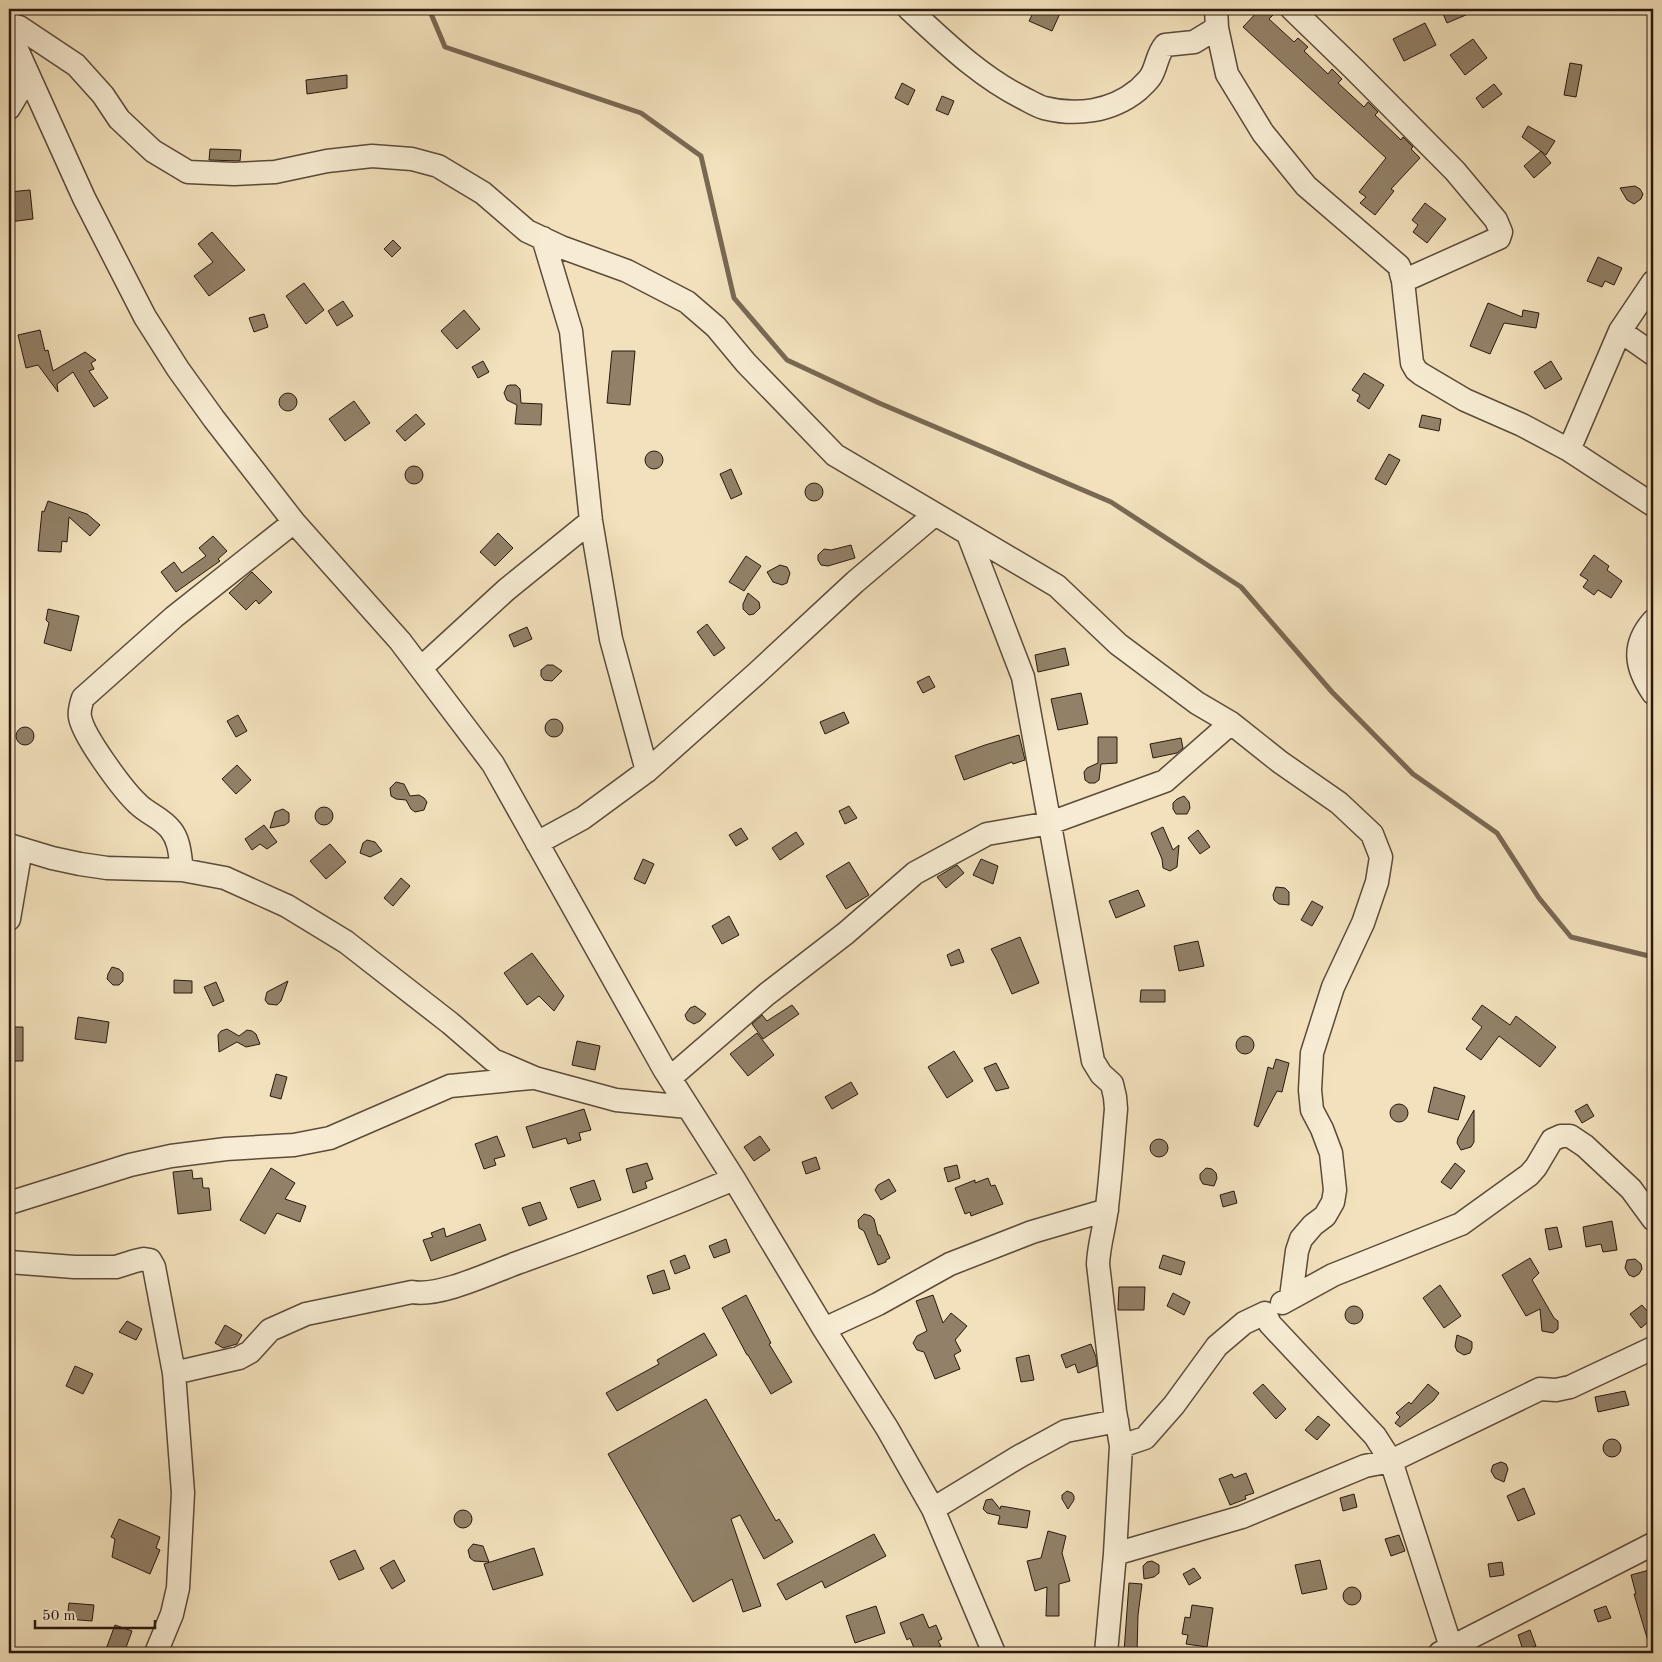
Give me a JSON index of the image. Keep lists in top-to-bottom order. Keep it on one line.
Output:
{"scale_bar":"50 m"}
